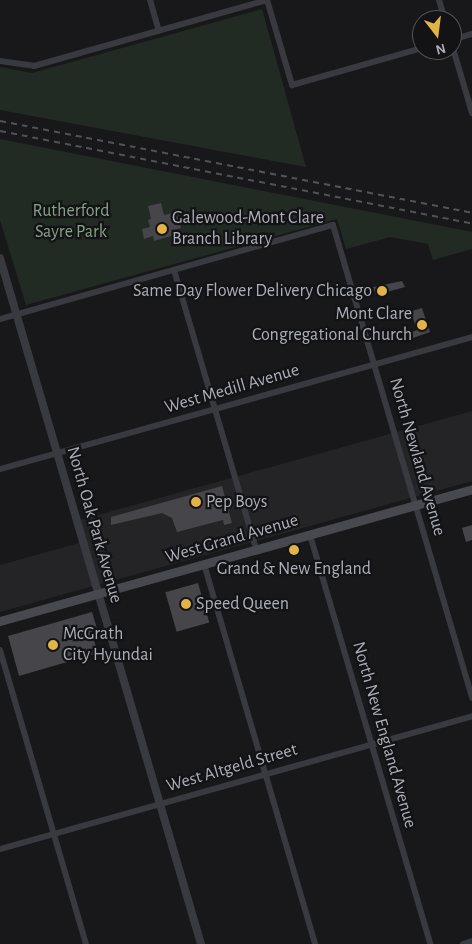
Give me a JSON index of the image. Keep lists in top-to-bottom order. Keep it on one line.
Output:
{"streets":{"main road":["West Grand Avenue"],"street":["West Medill Avenue","North Newland Avenue","North Oak Park Avenue","North New England Avenue","West Altgeld Street"]},"crossings":[["West Medill Avenue","North Newland Avenue"],["West Medill Avenue","North Oak Park Avenue"],["North Newland Avenue","West Grand Avenue"],["North Oak Park Avenue","West Grand Avenue"],["North Oak Park Avenue","West Altgeld Street"],["West Grand Avenue","North New England Avenue"],["North New England Avenue","West Altgeld Street"]],"parks":["Rutherford Sayre Park"],"places":["Galewood-Mont Clare Branch Library","Same Day Flower Delivery Chicago","Mont Clare Congregational Church","Pep Boys","Grand & New England","Speed Queen","McGrath City Hyundai"],"north":"bottom"}
